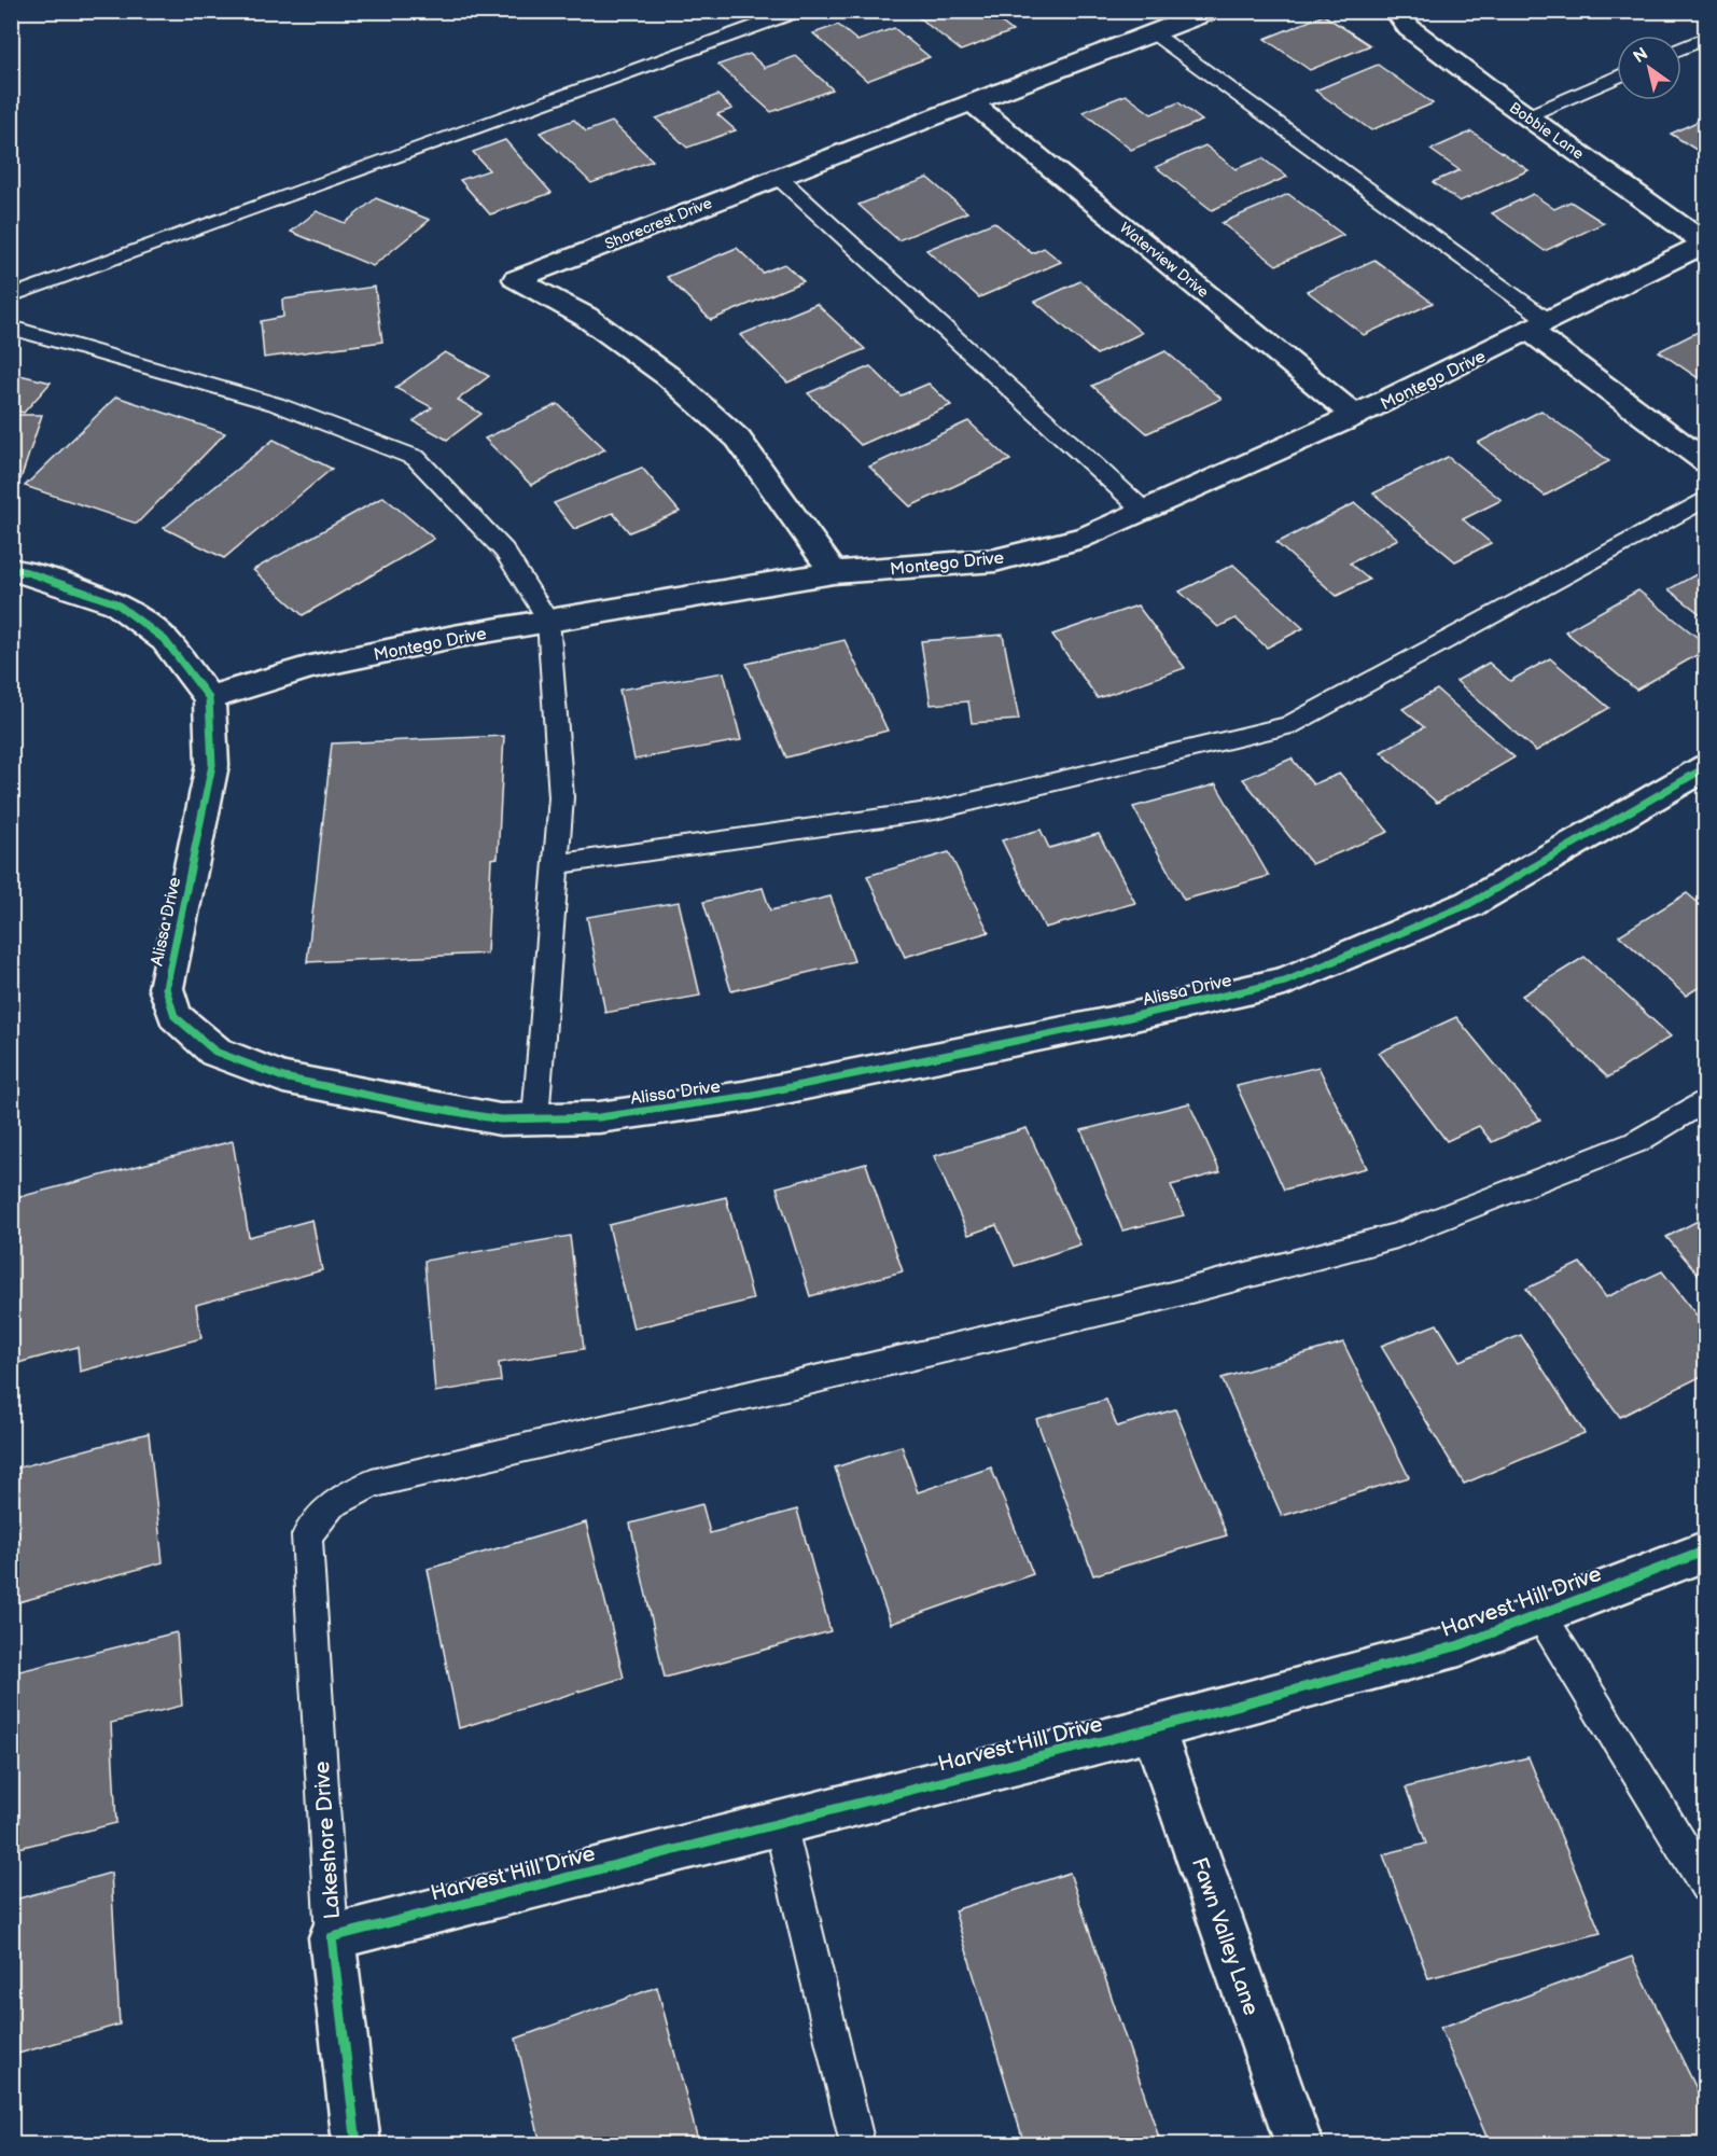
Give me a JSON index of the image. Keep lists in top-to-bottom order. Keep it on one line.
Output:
{"streets":{"street":["Bobbie Lane","Shorecrest Drive","Waterview Drive","Montego Drive","Alissa Drive","Harvest Hill Drive","Lakeshore Drive","Fawn Valley Lane"]},"crossings":[["Bobbie Lane","Montego Drive"],["Shorecrest Drive","Waterview Drive"],["Shorecrest Drive","Montego Drive"],["Waterview Drive","Montego Drive"],["Montego Drive","Alissa Drive"],["Harvest Hill Drive","Lakeshore Drive"],["Harvest Hill Drive","Fawn Valley Lane"]],"north":"top left"}
